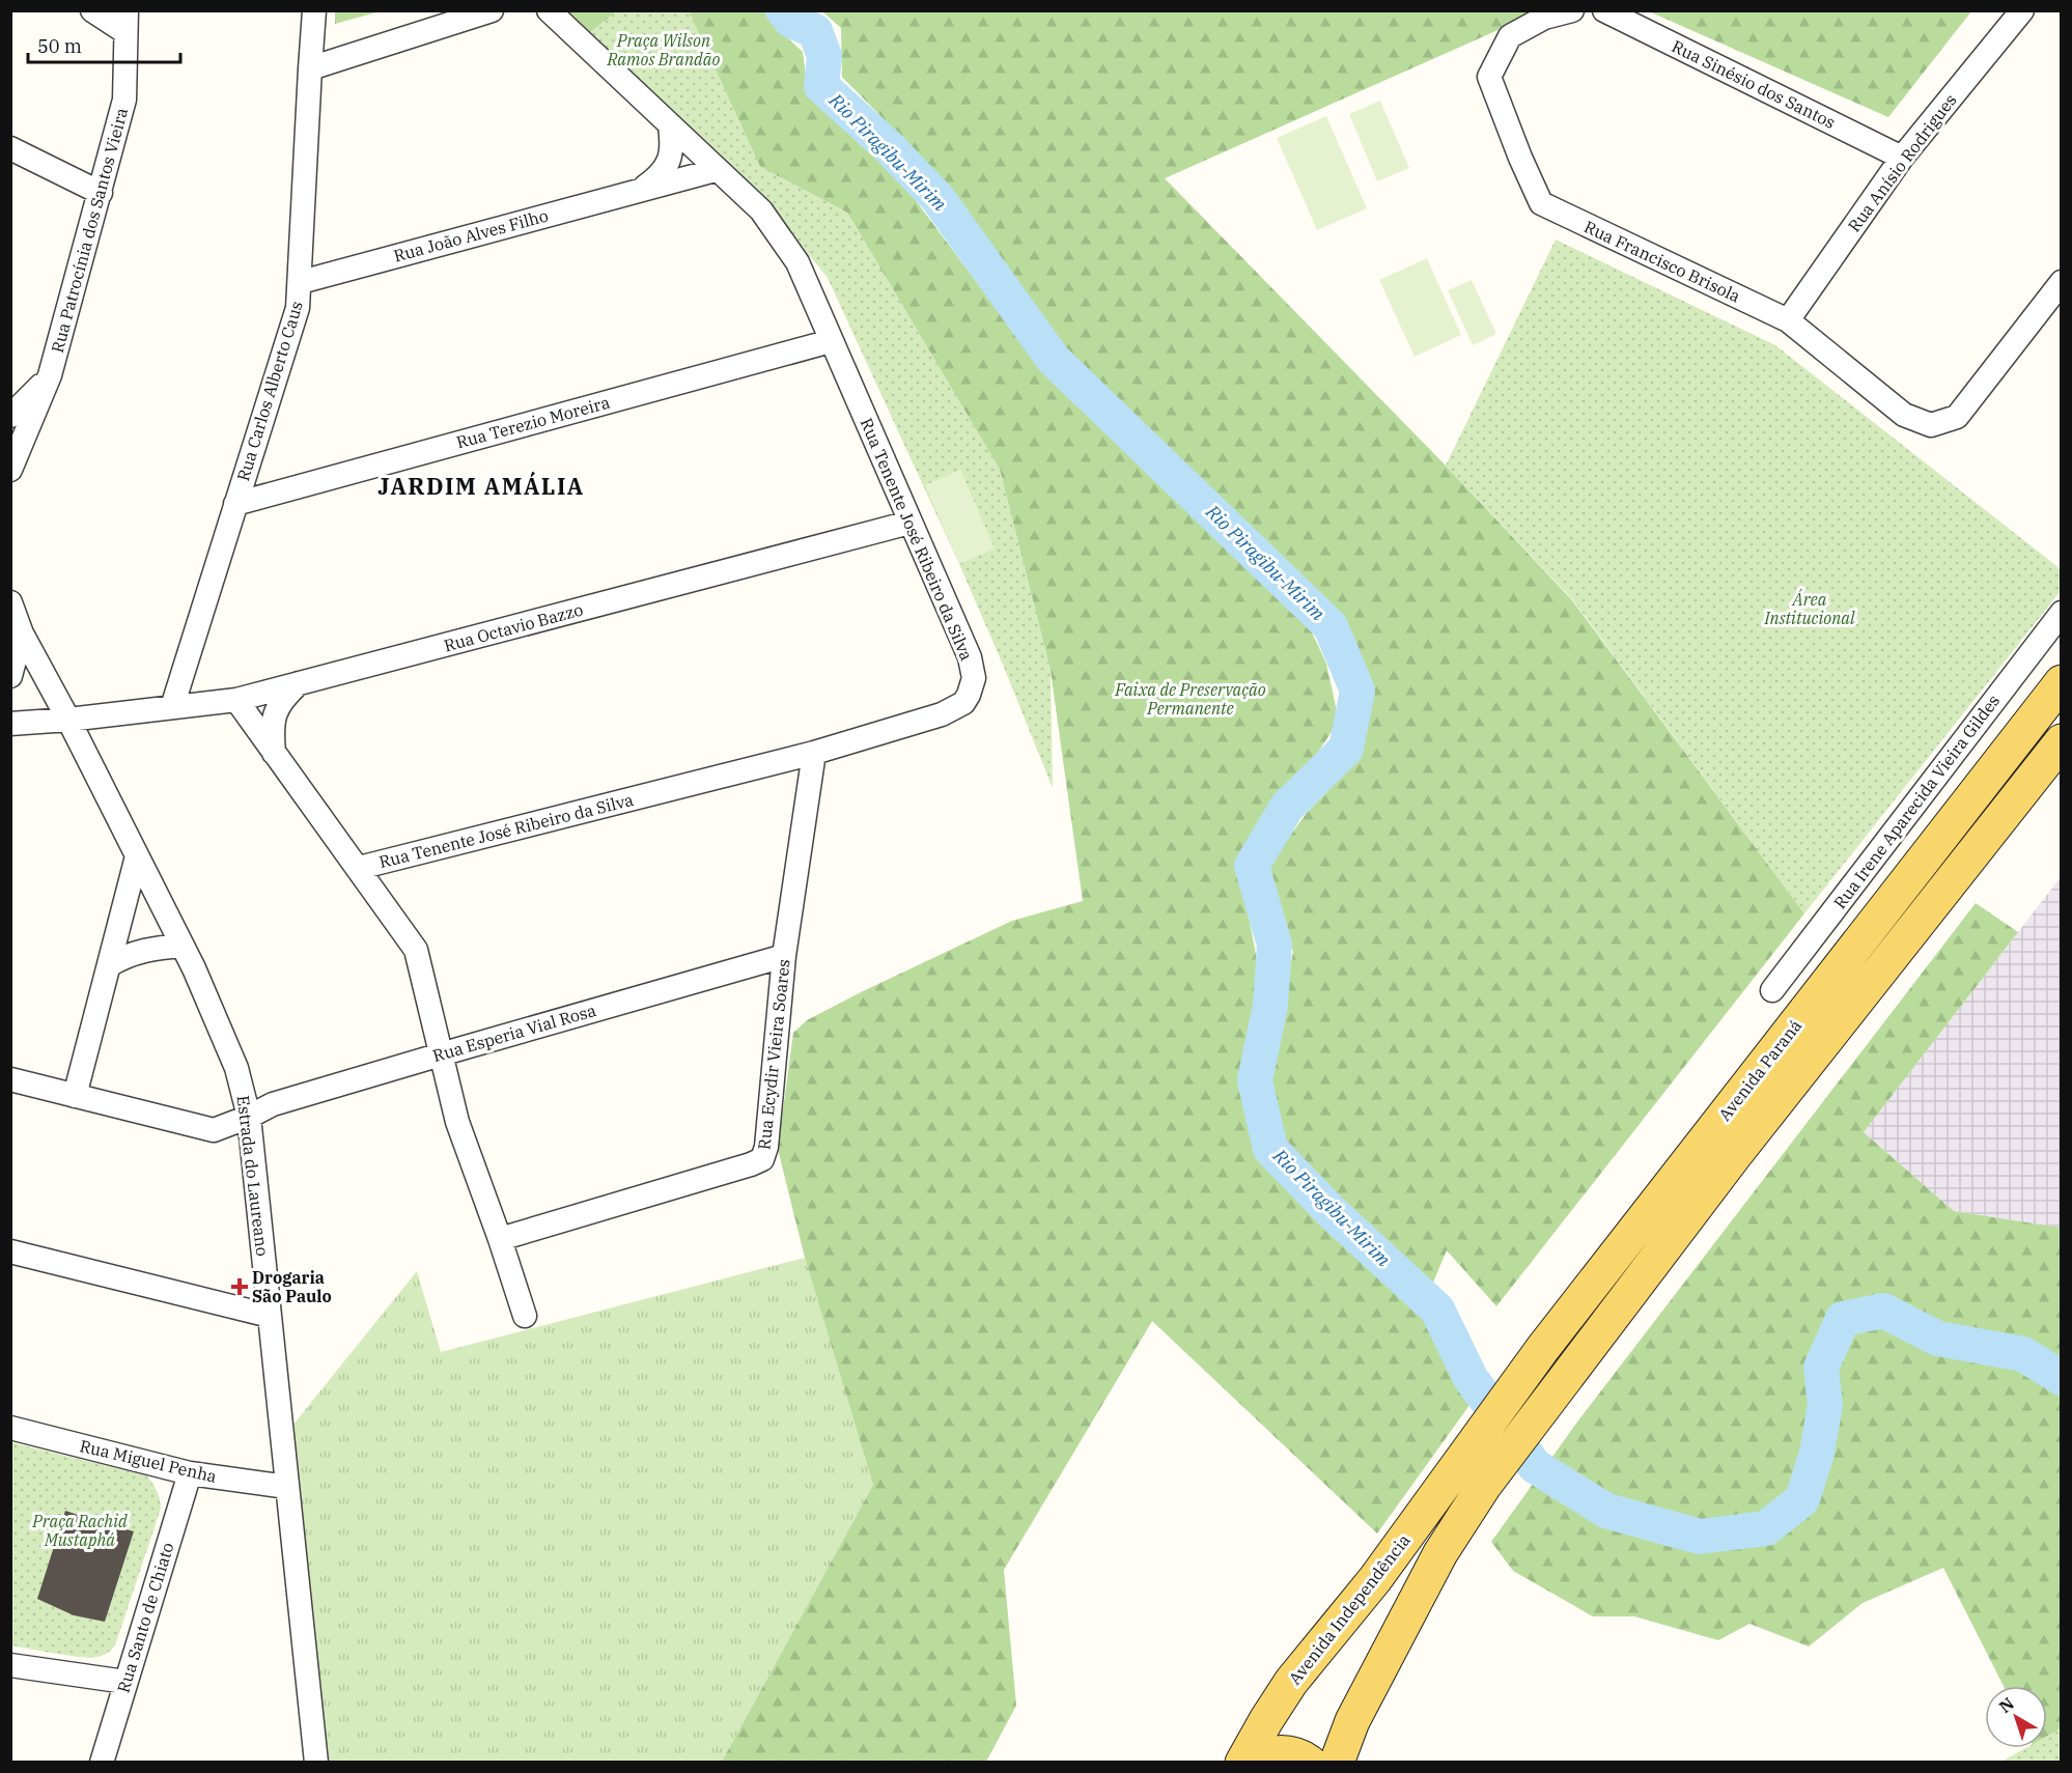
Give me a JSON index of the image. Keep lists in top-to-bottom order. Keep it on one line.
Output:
{"streets":{"main road":["Avenida Paraná","Avenida Independência"],"street":["Rua Sinésio dos Santos","Rua Anísio Rodrigues","Rua Patrocínia dos Santos Vieira","Rua João Alves Filho","Rua Francisco Brisola","Rua Carlos Alberto Caus","Rua Terezio Moreira","Rua Tenente José Ribeiro da Silva","Rua Octavio Bazzo","Rua Irene Aparecida Vieira Gildes","Rua Esperia Vial Rosa","Rua Ecydir Vieira Soares","Estrada do Laureano","Rua Miguel Penha","Rua Santo de Chiato"]},"crossings":[["Rua Sinésio dos Santos","Rua Anísio Rodrigues"],["Rua Anísio Rodrigues","Rua Francisco Brisola"],["Rua João Alves Filho","Rua Carlos Alberto Caus"],["Rua João Alves Filho","Rua Tenente José Ribeiro da Silva"],["Rua Carlos Alberto Caus","Rua Terezio Moreira"],["Rua Carlos Alberto Caus","Rua Octavio Bazzo"],["Rua Terezio Moreira","Rua Tenente José Ribeiro da Silva"],["Rua Tenente José Ribeiro da Silva","Rua Octavio Bazzo"],["Rua Tenente José Ribeiro da Silva","Rua Ecydir Vieira Soares"],["Rua Octavio Bazzo","Estrada do Laureano"],["Rua Esperia Vial Rosa","Rua Ecydir Vieira Soares"],["Rua Esperia Vial Rosa","Estrada do Laureano"],["Avenida Paraná","Avenida Independência"],["Estrada do Laureano","Rua Miguel Penha"],["Rua Miguel Penha","Rua Santo de Chiato"]],"districts":["JARDIM AMÁLIA"],"water":["Rio Piragibu-Mirim"],"parks":["Praça Wilson Ramos Brandão","Área Institucional","Faixa de Preservação Permanente","Praça Rachid Mustaphá"],"places":{"health":["Drogaria São Paulo"]},"scale_bar":"50 m","north":"top left"}
